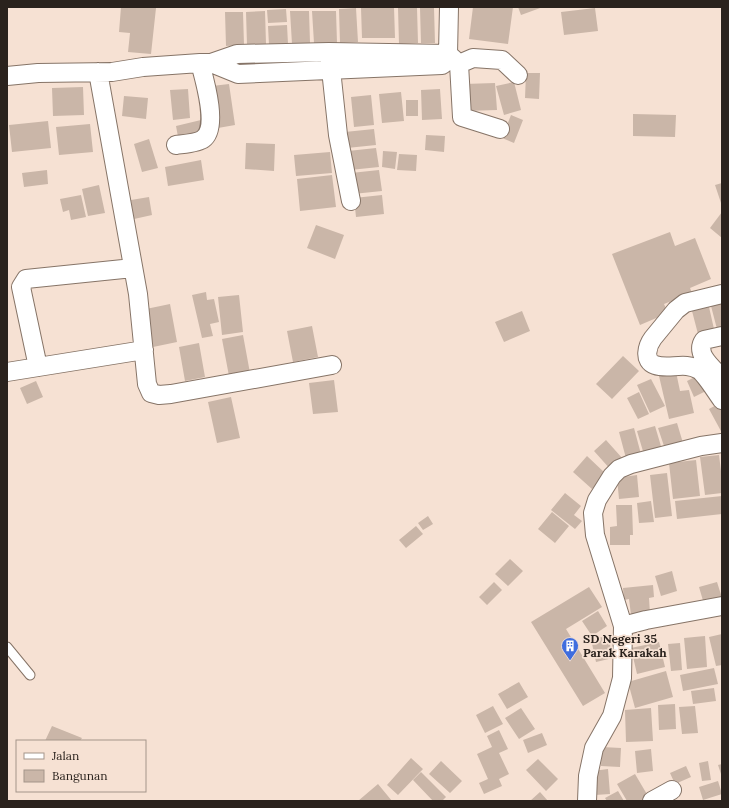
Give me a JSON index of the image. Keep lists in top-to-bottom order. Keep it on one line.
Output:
{"places":{"building":["SD Negeri 35 Parak Karakah"]},"legend":["Jalan","Bangunan"]}
